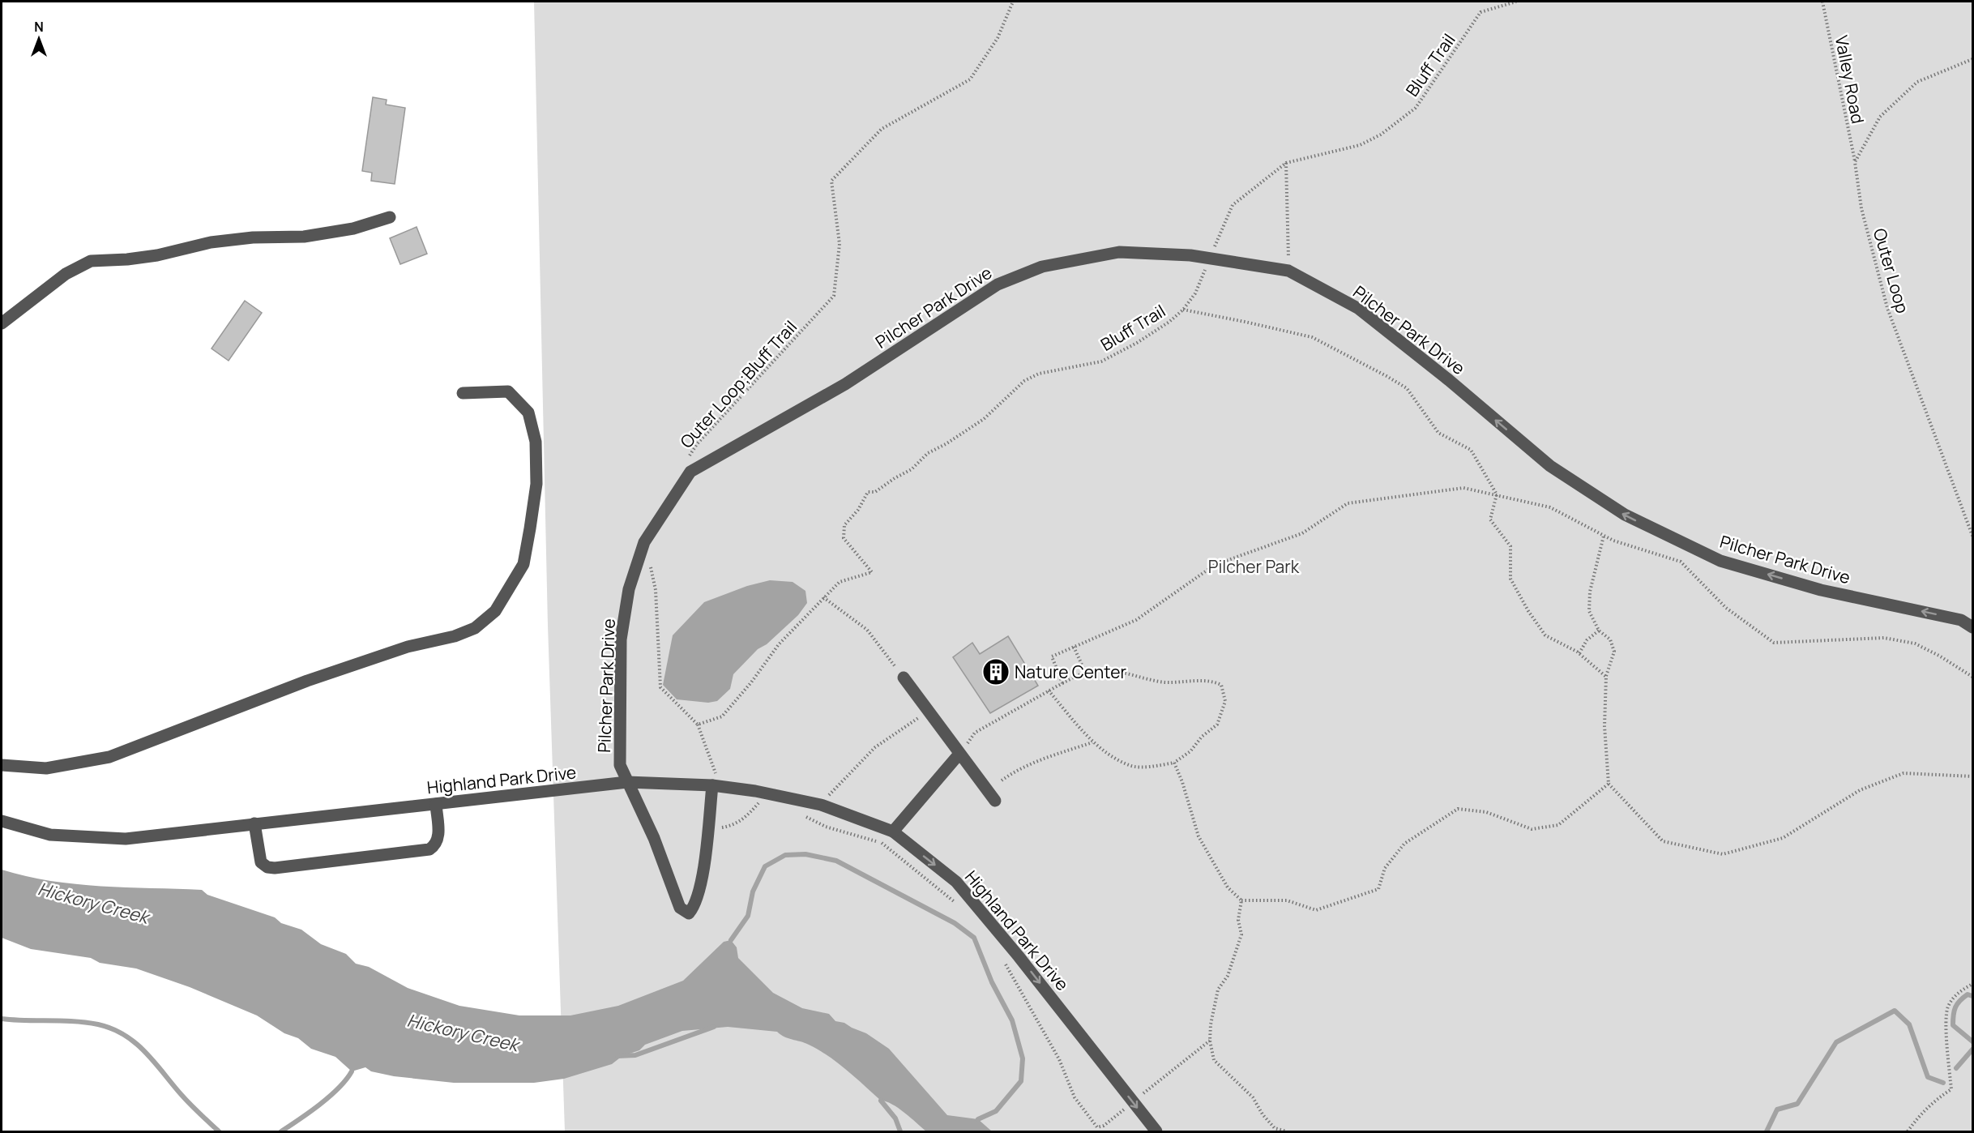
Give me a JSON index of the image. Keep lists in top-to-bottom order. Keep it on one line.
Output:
{"streets":{"street":["Pilcher Park Drive","Highland Park Drive"],"path":["Bluff Trail","Valley Road","Outer Loop","Outer Loop;Bluff Trail"]},"crossings":[["Bluff Trail","Pilcher Park Drive"],["Valley Road","Outer Loop"],["Pilcher Park Drive","Highland Park Drive"]],"one_way":["Pilcher Park Drive"],"water":["Hickory Creek"],"parks":["Pilcher Park"],"places":{"building":["Nature Center"]},"north":"top"}
